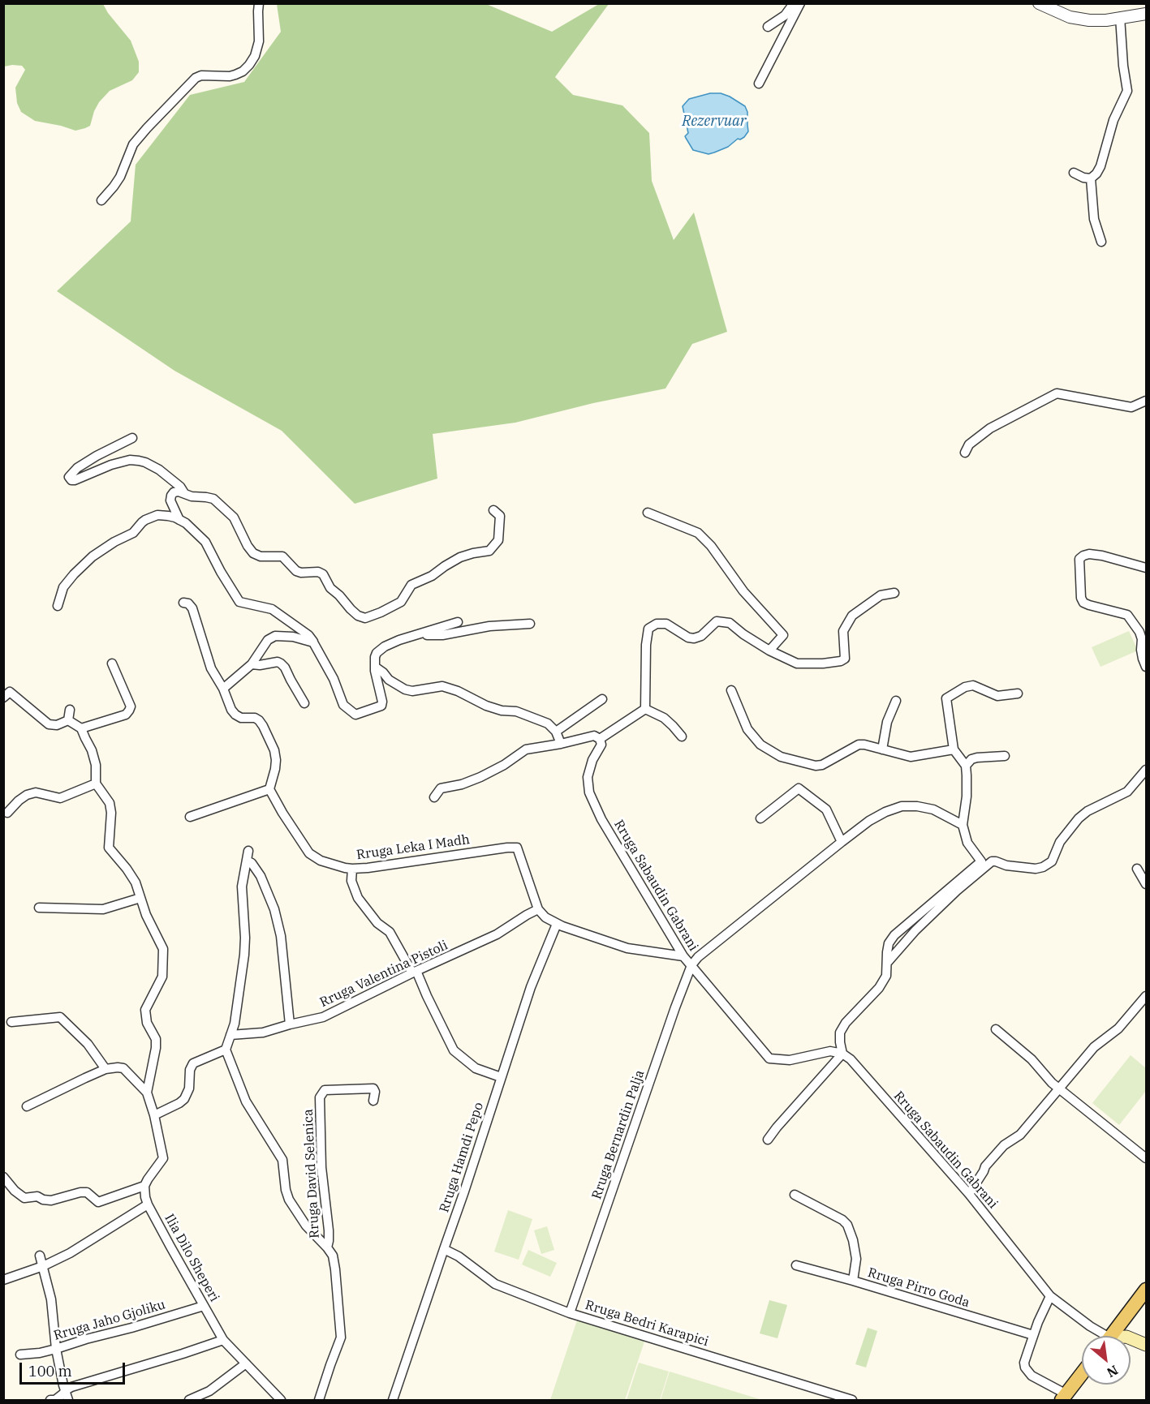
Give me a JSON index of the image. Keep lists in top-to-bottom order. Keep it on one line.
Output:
{"streets":{"street":["Rruga Leka I Madh","Rruga Sabaudin Gabrani","Rruga Valentina Pistoli","Rruga Bernardin Palja","Rruga Hamdi Pepo","Rruga David Selenica","Ilia Dilo Sheperi","Rruga Pirro Goda","Rruga Jaho Gjoliku","Rruga Bedri Karapici"]},"crossings":[["Rruga Leka I Madh","Rruga Valentina Pistoli"],["Rruga Sabaudin Gabrani","Rruga Bernardin Palja"],["Rruga Bernardin Palja","Rruga Bedri Karapici"],["Rruga Hamdi Pepo","Rruga Bedri Karapici"],["Ilia Dilo Sheperi","Rruga Jaho Gjoliku"]],"water":["Rezervuar"],"scale_bar":"100 m","north":"bottom right"}
